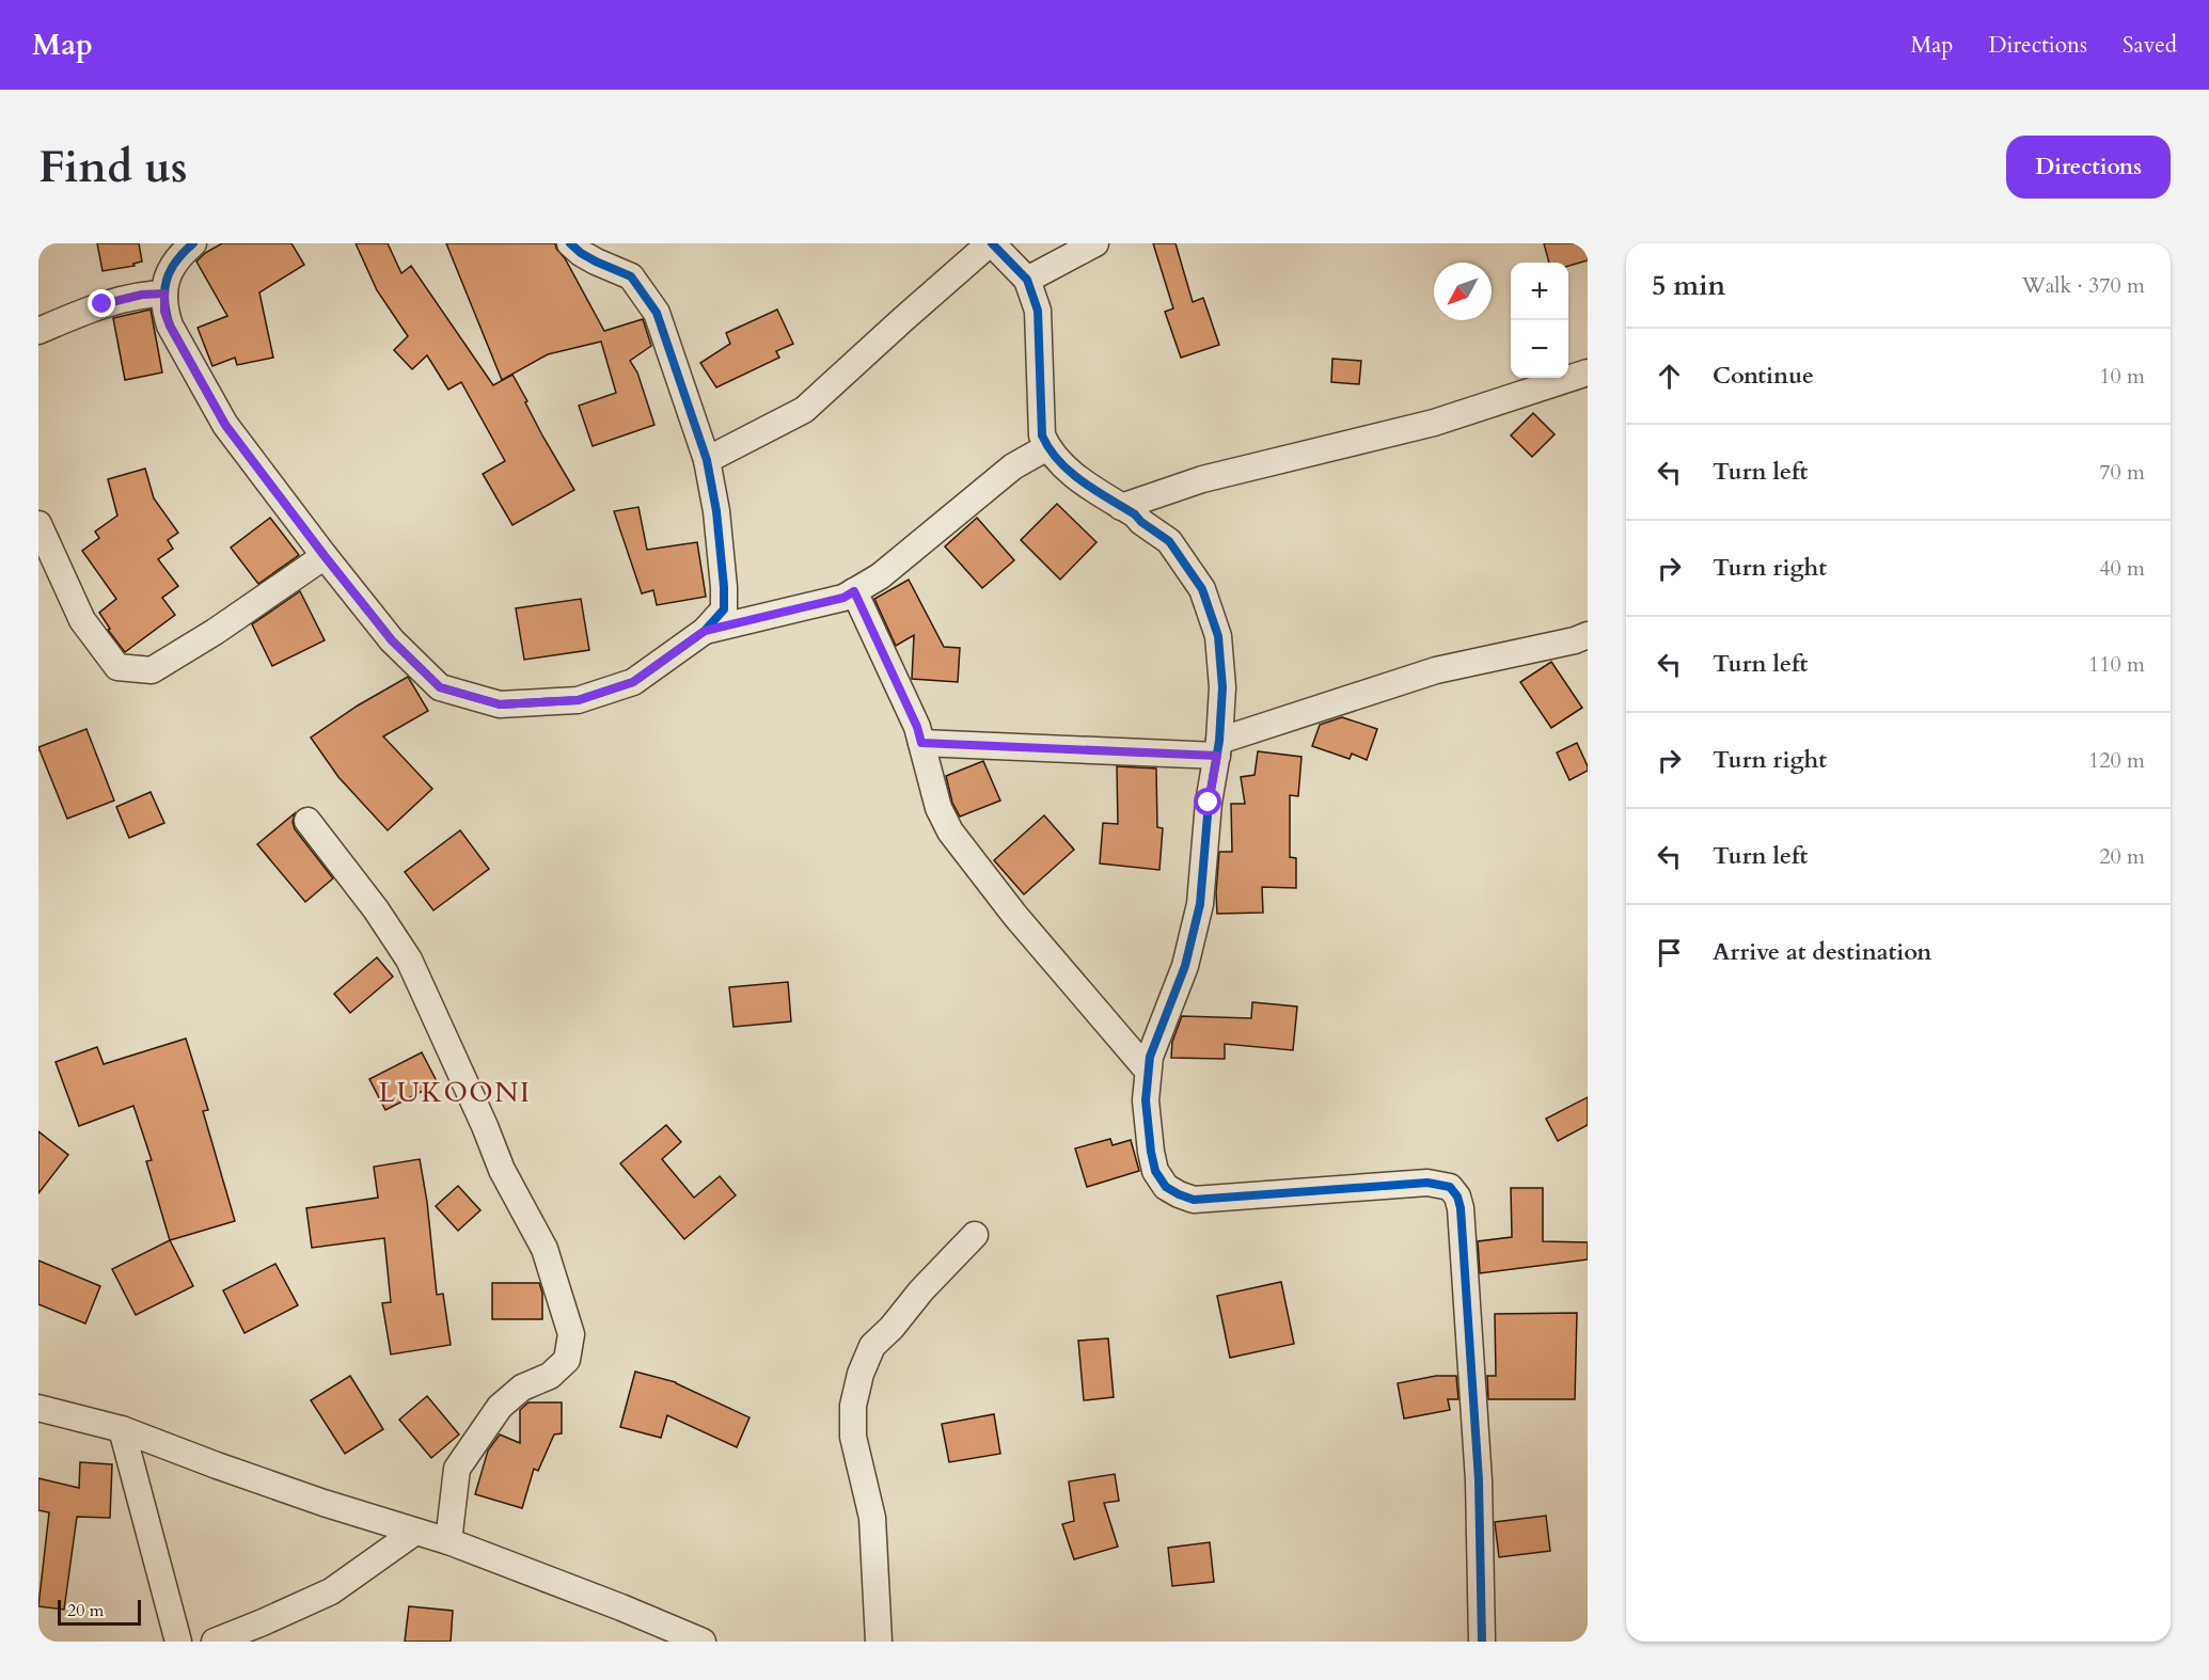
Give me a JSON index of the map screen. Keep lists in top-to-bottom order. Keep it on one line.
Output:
{"districts":["LUKOONI"],"scale_bar":"20 m","north":"bottom left","page":{"header":"Map","nav":["Map","Directions","Saved"],"buttons":"Directions","title":"Find us","heading":["5 min","Walk · 370 m"],"map_buttons":["+","−"],"list":[["Continue","10 m"],["Turn left","70 m"],["Turn right","40 m"],["Turn left","110 m"],["Turn right","120 m"],["Turn left","20 m"],"Arrive at destination"],"scale":"20 m"}}
